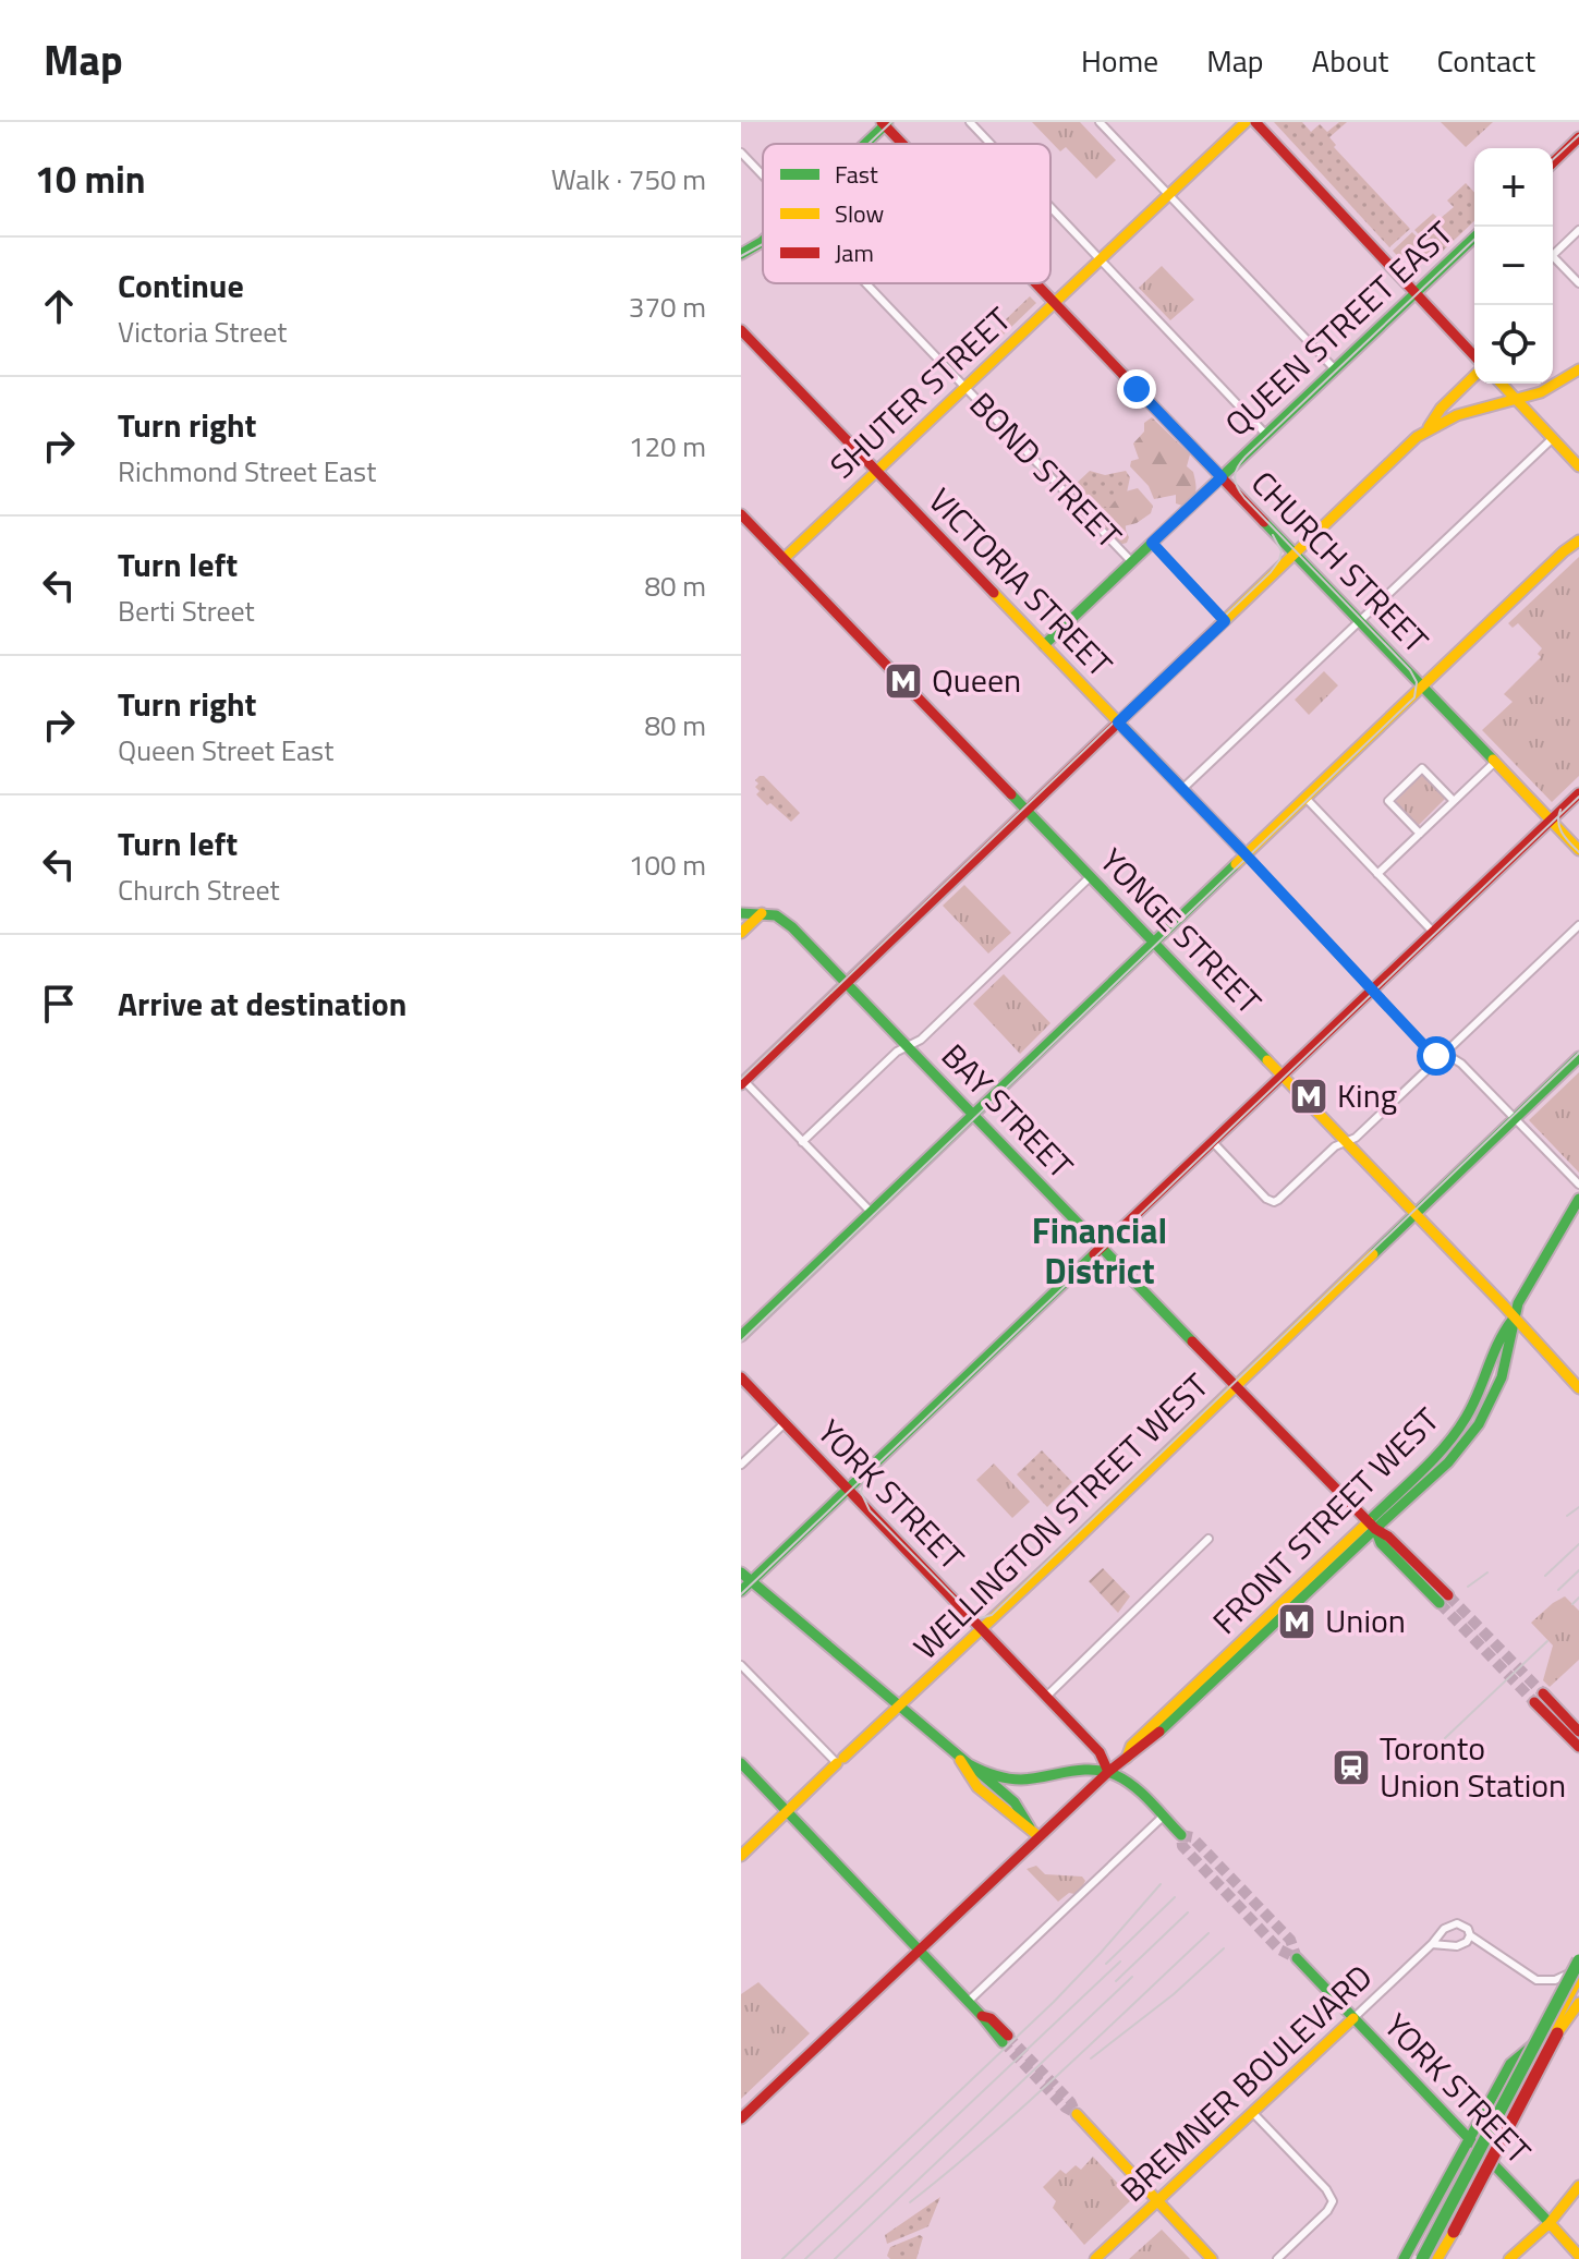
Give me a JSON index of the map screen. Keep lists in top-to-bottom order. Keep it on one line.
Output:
{"streets":{"main road":["QUEEN STREET EAST","SHUTER STREET","CHURCH STREET","VICTORIA STREET","YONGE STREET","BAY STREET","YORK STREET","WELLINGTON STREET WEST","FRONT STREET WEST","BREMNER BOULEVARD"],"street":["BOND STREET"]},"crossings":[["QUEEN STREET EAST","BOND STREET"],["QUEEN STREET EAST","CHURCH STREET"],["QUEEN STREET EAST","VICTORIA STREET"],["SHUTER STREET","BOND STREET"],["SHUTER STREET","CHURCH STREET"],["SHUTER STREET","VICTORIA STREET"],["SHUTER STREET","YONGE STREET"],["VICTORIA STREET","WELLINGTON STREET WEST"],["YONGE STREET","WELLINGTON STREET WEST"],["YONGE STREET","FRONT STREET WEST"],["BAY STREET","WELLINGTON STREET WEST"],["BAY STREET","FRONT STREET WEST"],["YORK STREET","WELLINGTON STREET WEST"],["YORK STREET","FRONT STREET WEST"],["YORK STREET","BREMNER BOULEVARD"]],"districts":["Financial District"],"places":{"metro station":["Queen","King","Union"],"station":["Toronto Union Station"]},"legend":["Fast","Slow","Jam"],"page":{"header":"Map","nav":["Home","Map","About","Contact"],"heading":["10 min","Walk · 750 m"],"map_buttons":["+","−"],"list":[["Continue","Victoria Street","370 m"],["Turn right","Richmond Street East","120 m"],["Turn left","Berti Street","80 m"],["Turn right","Queen Street East","80 m"],["Turn left","Church Street","100 m"],"Arrive at destination"]}}
